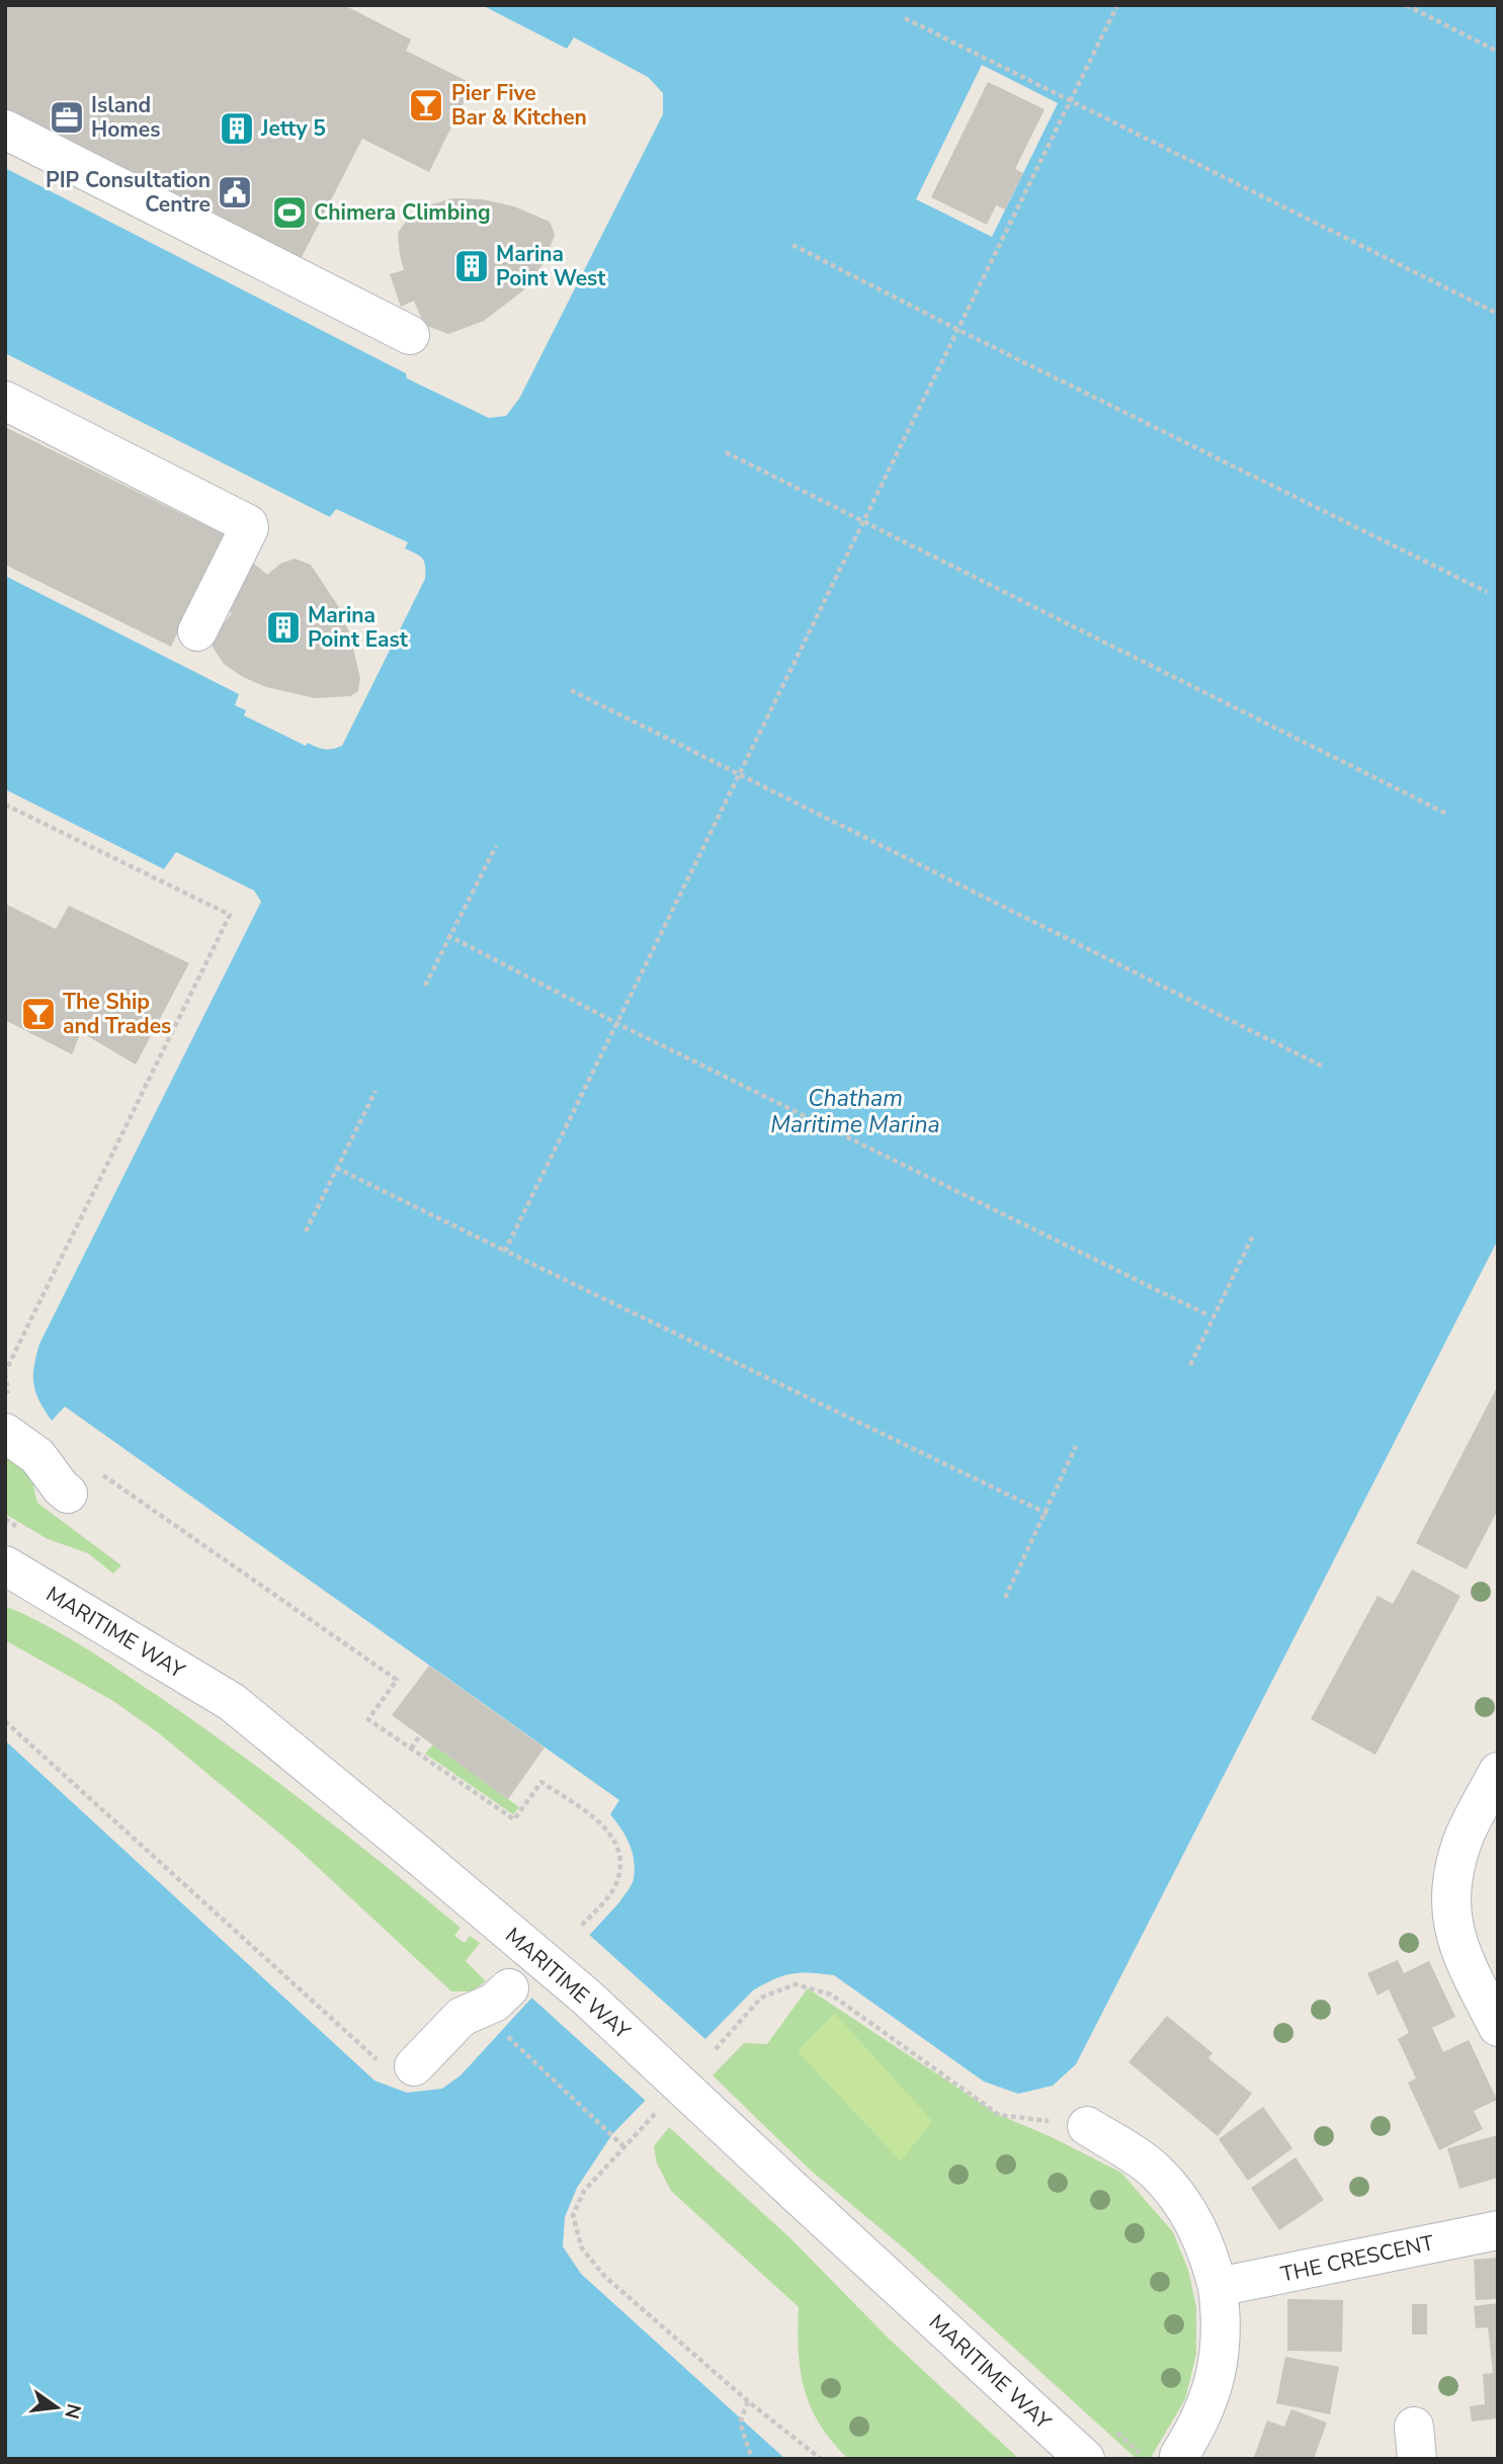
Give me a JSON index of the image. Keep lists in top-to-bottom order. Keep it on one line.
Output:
{"streets":{"street":["MARITIME WAY","THE CRESCENT"]},"water":["Chatham Maritime Marina"],"places":{"bar":["Pier Five Bar & Kitchen","The Ship and Trades"],"office":["Island Homes"],"building":["Jetty 5","Marina Point West","Marina Point East"],"public building":["PIP Consultation Centre"],"sports":["Chimera Climbing"]},"north":"right"}
